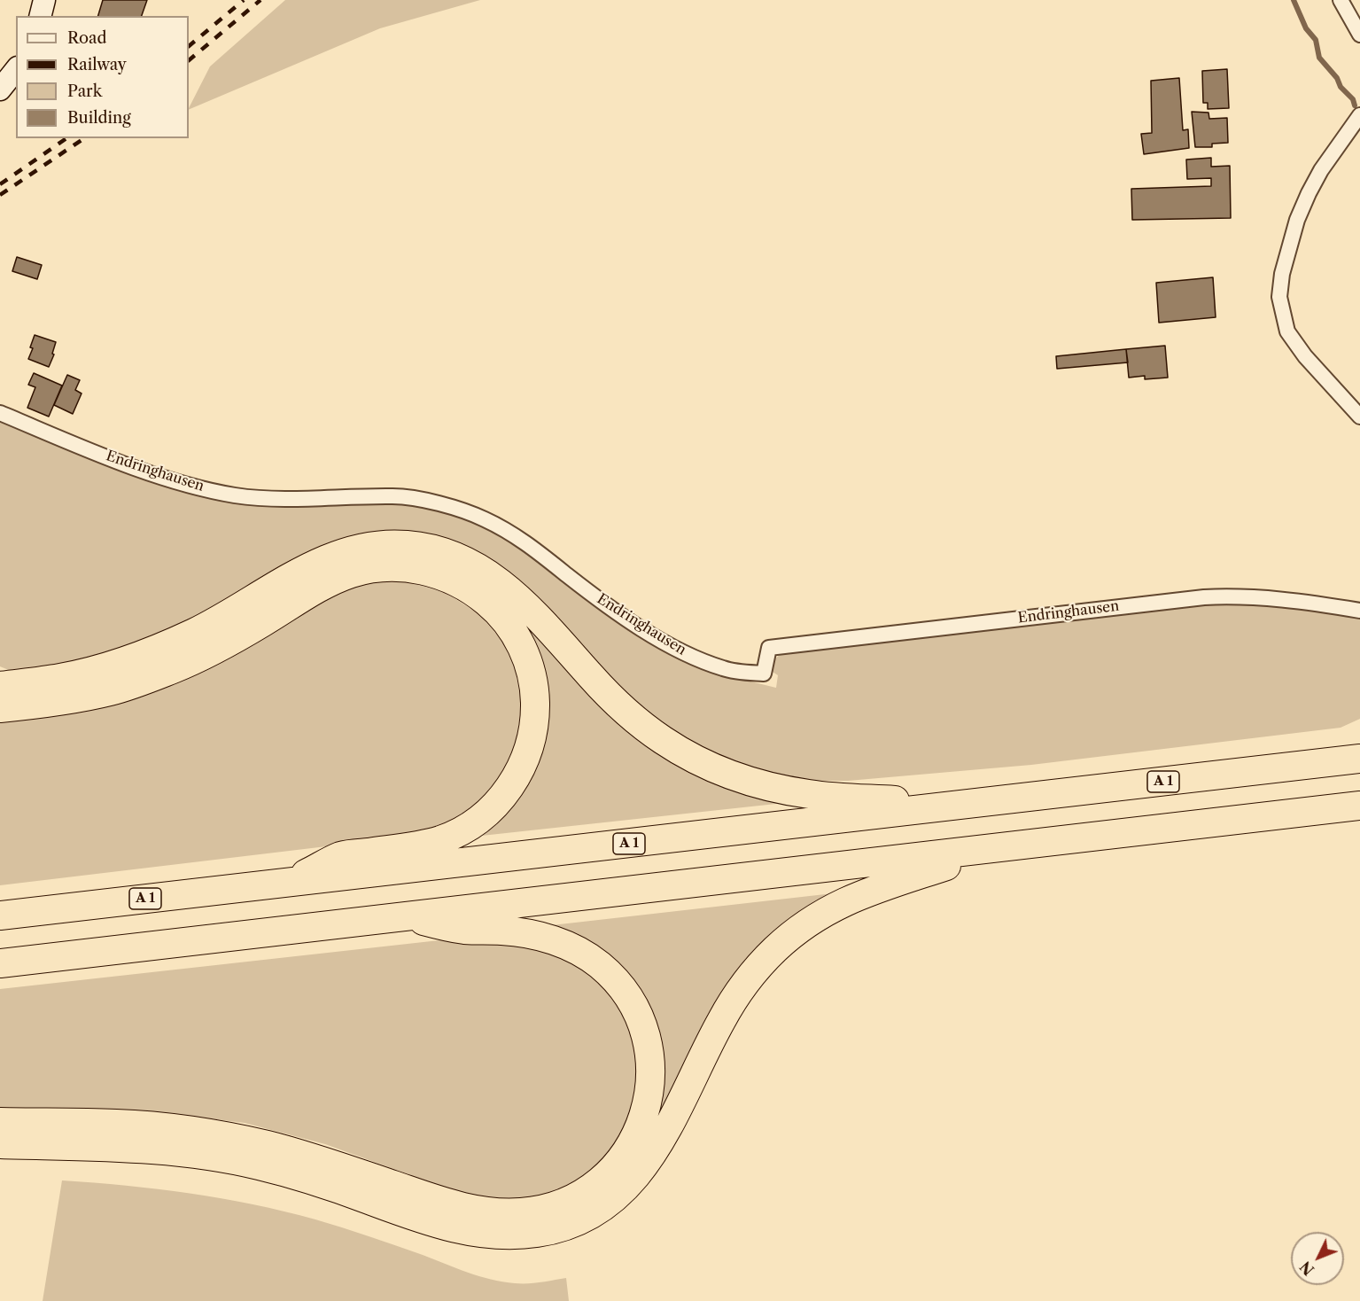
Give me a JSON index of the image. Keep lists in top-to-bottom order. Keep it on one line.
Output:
{"streets":{"highway":["A 1"],"street":["Endringhausen"]},"legend":["Road","Railway","Park","Building"],"north":"bottom left"}
